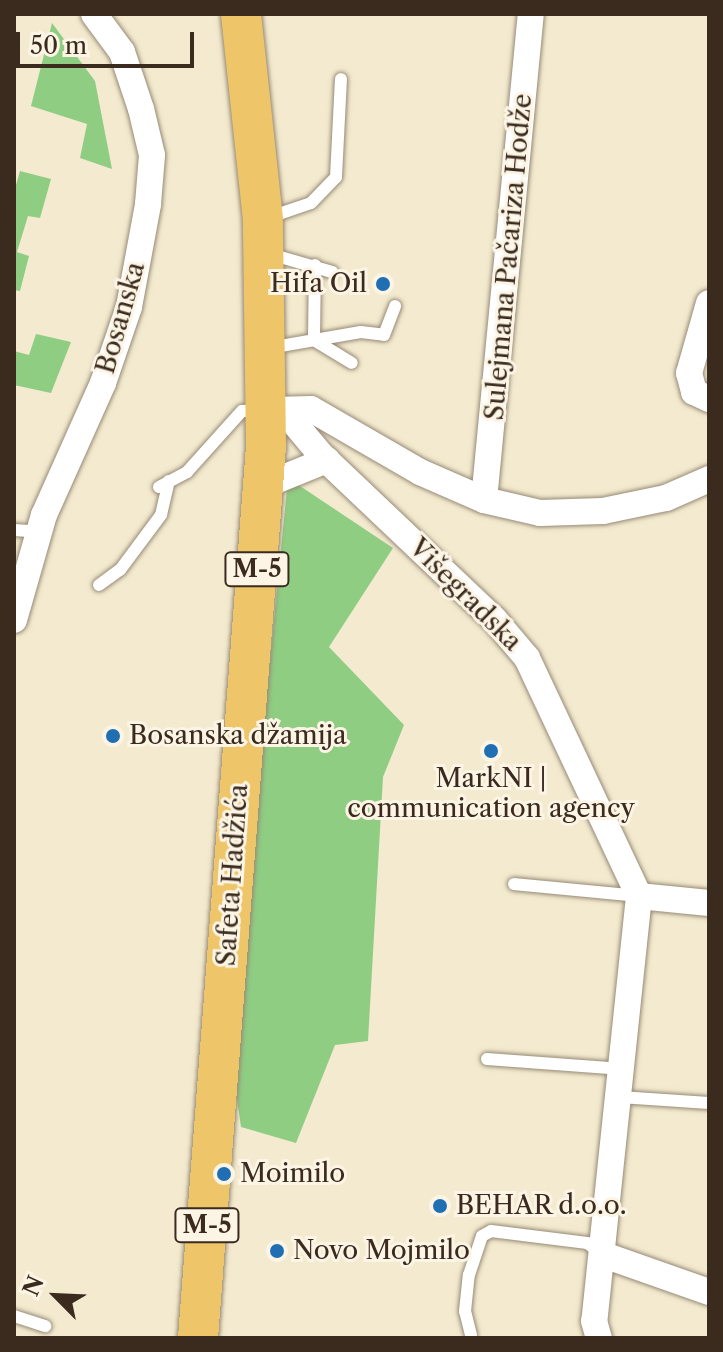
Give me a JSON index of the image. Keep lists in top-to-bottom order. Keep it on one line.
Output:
{"streets":{"main road":["M-5","Safeta Hadžića"],"street":["Sulejmana Pačariza Hodže","Bosanska","Višegradska"]},"crossings":[["Višegradska","Safeta Hadžića"]],"places":["Hifa Oil","Bosanska džamija","MarkNI | communication agency","Moimilo","BEHAR d.o.o.","Novo Mojmilo"],"scale_bar":"50 m","north":"top left"}
